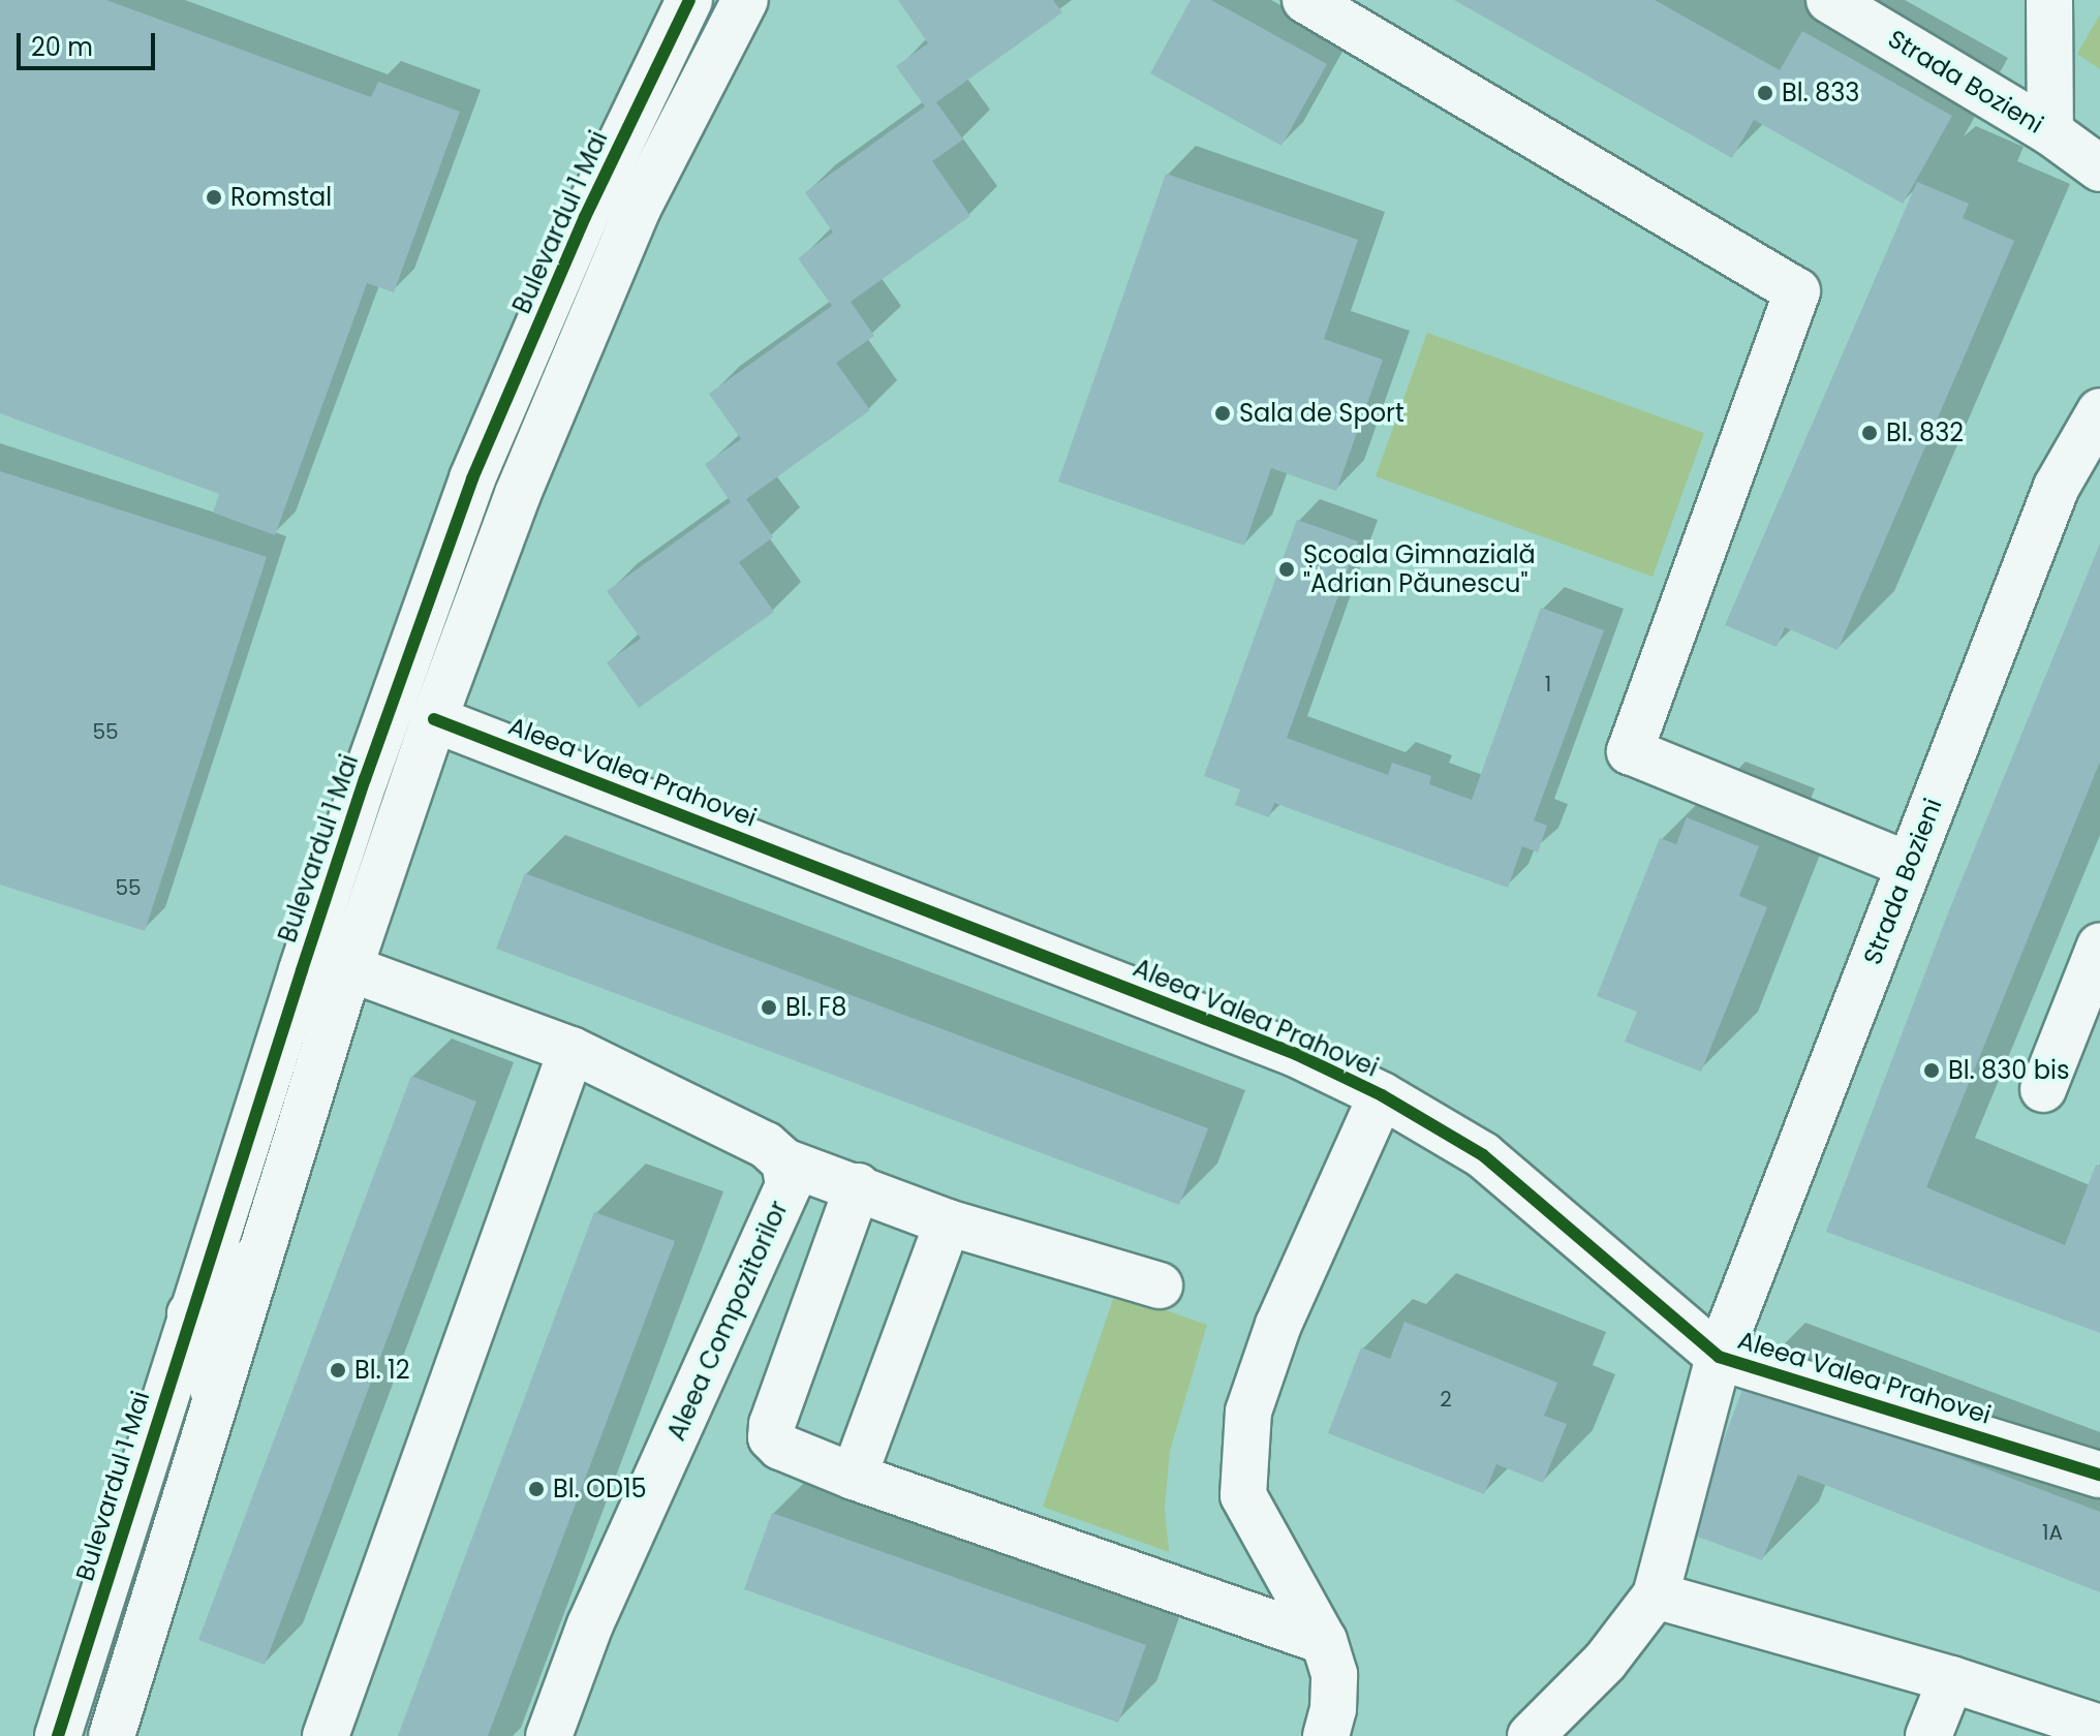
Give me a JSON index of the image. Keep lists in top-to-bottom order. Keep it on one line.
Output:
{"streets":{"street":["Strada Bozieni","Bulevardul 1 Mai","Aleea Valea Prahovei","Aleea Compozitorilor"]},"crossings":[["Strada Bozieni","Aleea Valea Prahovei"]],"places":["Bl. 833","Romstal","Sala de Sport","Bl. 832","Școala Gimnazială \"Adrian Păunescu\"","Bl. F8","Bl. 830 bis","Bl. 12","Bl. OD15"],"house_numbers":["1","55","55","2","1A"],"scale_bar":"20 m"}
